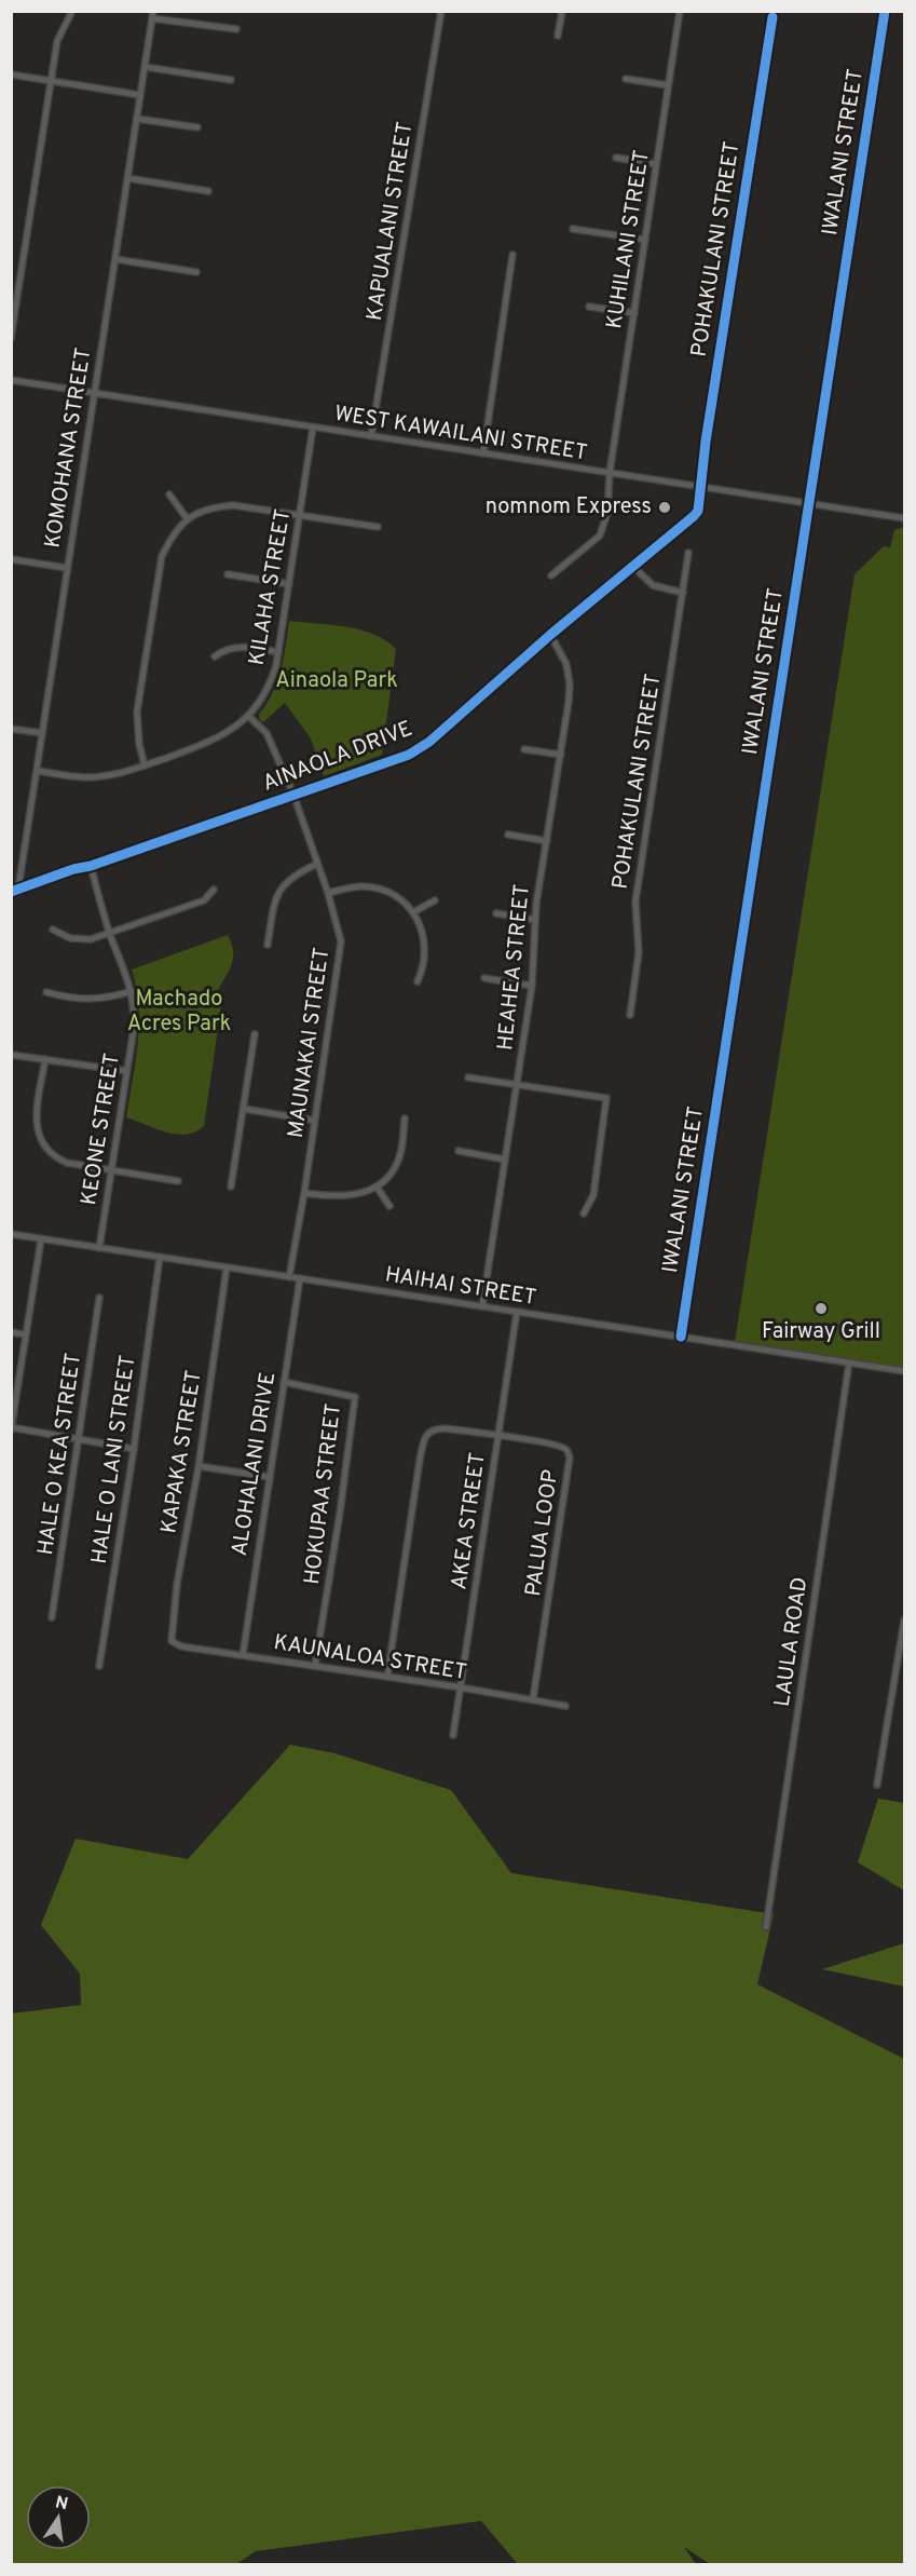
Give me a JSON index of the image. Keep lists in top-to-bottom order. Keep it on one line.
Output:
{"streets":{"street":["IWALANI STREET","KAPUALANI STREET","KUHILANI STREET","POHAKULANI STREET","WEST KAWAILANI STREET","KOMOHANA STREET","KILAHA STREET","AINAOLA DRIVE","HEAHEA STREET","MAUNAKAI STREET","KEONE STREET","HAIHAI STREET","KAPAKA STREET","HALE O KEA STREET","HALE O LANI STREET","ALOHALANI DRIVE","HOKUPAA STREET","AKEA STREET","PALUA LOOP","LAULA ROAD","KAUNALOA STREET"]},"crossings":[["IWALANI STREET","WEST KAWAILANI STREET"],["IWALANI STREET","HAIHAI STREET"],["KAPUALANI STREET","WEST KAWAILANI STREET"],["KUHILANI STREET","WEST KAWAILANI STREET"],["POHAKULANI STREET","WEST KAWAILANI STREET"],["POHAKULANI STREET","AINAOLA DRIVE"],["WEST KAWAILANI STREET","KOMOHANA STREET"],["WEST KAWAILANI STREET","KILAHA STREET"],["WEST KAWAILANI STREET","AINAOLA DRIVE"],["KOMOHANA STREET","KILAHA STREET"],["KOMOHANA STREET","AINAOLA DRIVE"],["KILAHA STREET","MAUNAKAI STREET"],["AINAOLA DRIVE","HEAHEA STREET"],["AINAOLA DRIVE","MAUNAKAI STREET"],["AINAOLA DRIVE","KEONE STREET"],["HEAHEA STREET","HAIHAI STREET"],["MAUNAKAI STREET","HAIHAI STREET"],["KEONE STREET","HAIHAI STREET"],["HAIHAI STREET","KAPAKA STREET"],["HAIHAI STREET","HALE O LANI STREET"],["HAIHAI STREET","ALOHALANI DRIVE"],["HAIHAI STREET","AKEA STREET"],["HAIHAI STREET","LAULA ROAD"],["KAPAKA STREET","KAUNALOA STREET"],["ALOHALANI DRIVE","HOKUPAA STREET"],["ALOHALANI DRIVE","KAUNALOA STREET"],["HOKUPAA STREET","KAUNALOA STREET"],["AKEA STREET","PALUA LOOP"],["AKEA STREET","KAUNALOA STREET"],["PALUA LOOP","KAUNALOA STREET"]],"parks":["Ainaola Park","Machado Acres Park"],"places":["nomnom Express","Fairway Grill"],"north":"top"}
